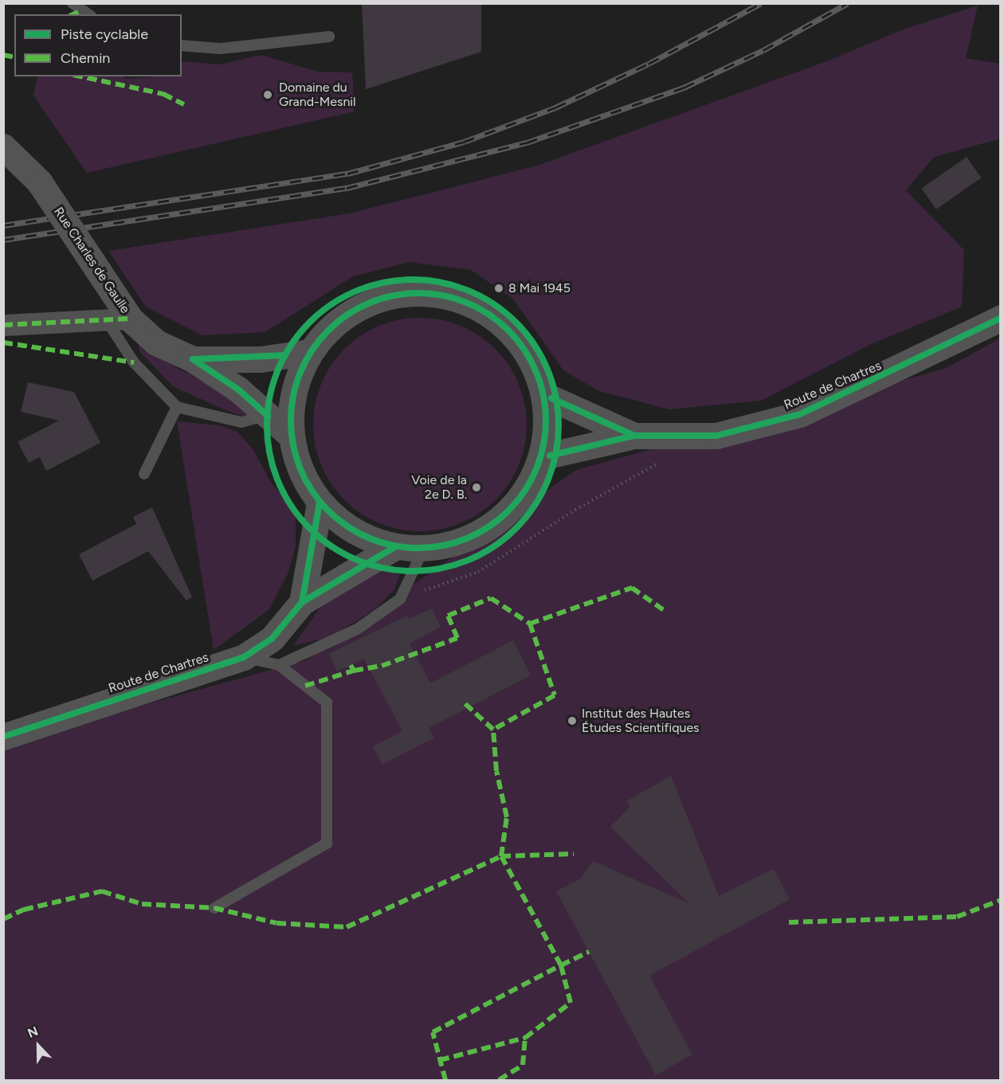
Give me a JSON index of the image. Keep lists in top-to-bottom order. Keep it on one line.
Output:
{"streets":{"main road":["Rue Charles de Gaulle","Route de Chartres"]},"places":["Domaine du Grand-Mesnil","8 Mai 1945","Voie de la 2e D. B.","Institut des Hautes Études Scientifiques"],"legend":["Piste cyclable","Chemin"],"north":"top"}
